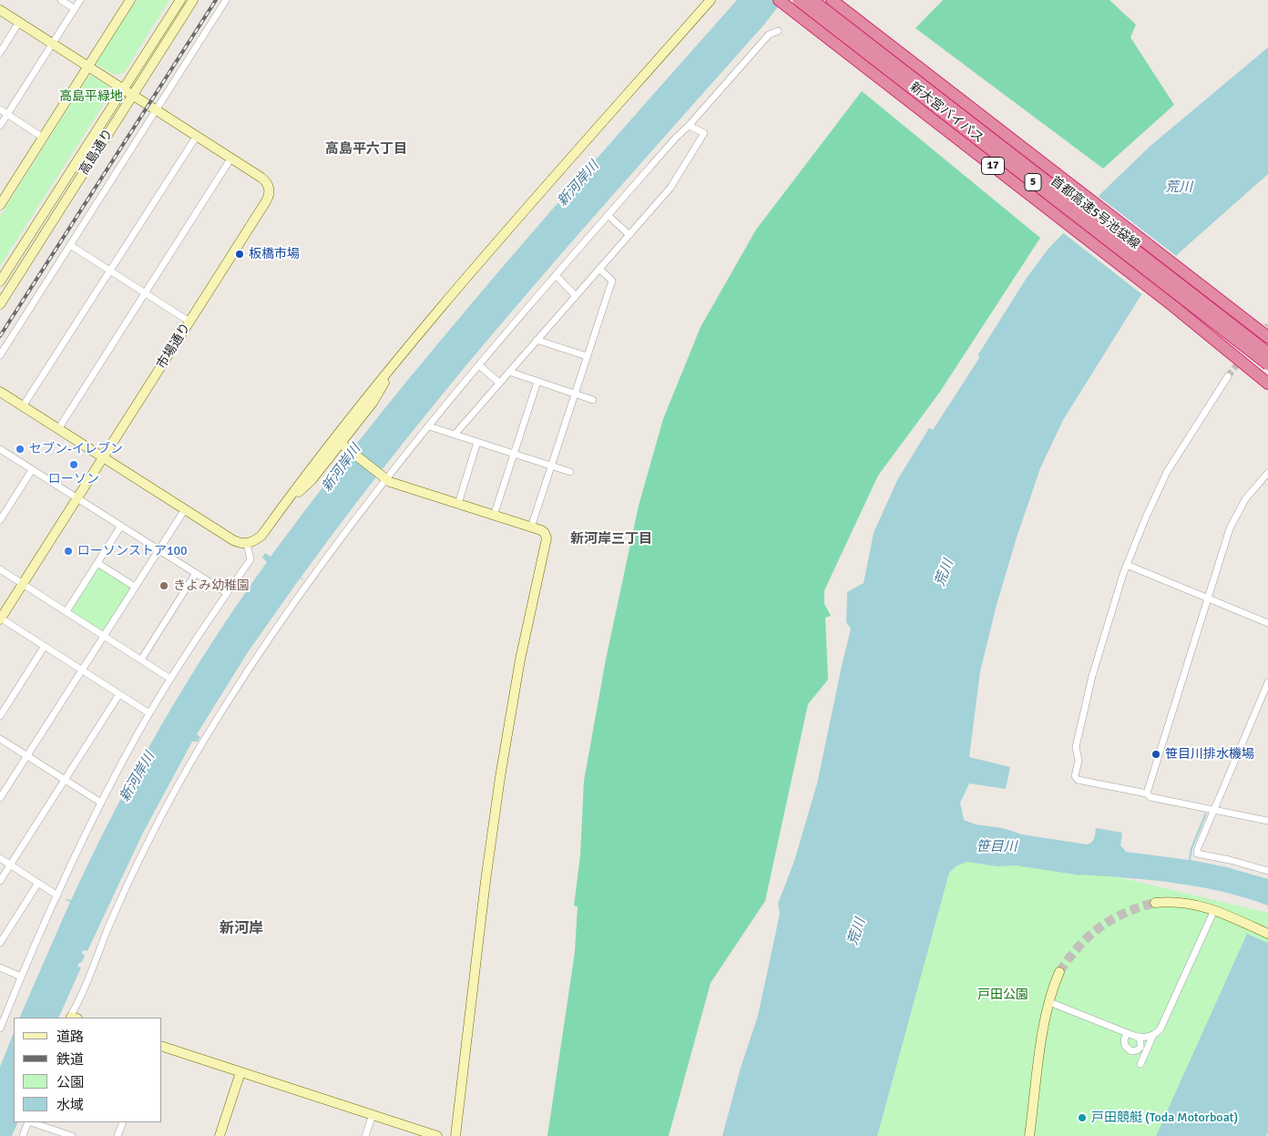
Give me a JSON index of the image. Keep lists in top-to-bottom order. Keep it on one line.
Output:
{"streets":{"highway":["新大宮バイパス","17","5","首都高速5号池袋線"],"street":["高島通り","市場通り"]},"crossings":[["新大宮バイパス","首都高速5号池袋線"],["高島通り","市場通り"]],"districts":["高島平六丁目","新河岸三丁目","新河岸"],"water":["新河岸川","荒川","笹目川"],"parks":["高島平緑地","戸田公園"],"places":["板橋市場","セブン-イレブン","ローソン","ローソンストア100","きよみ幼稚園","笹目川排水機場","戸田競艇 (Toda Motorboat)"],"legend":["道路","鉄道","公園","水域"]}
